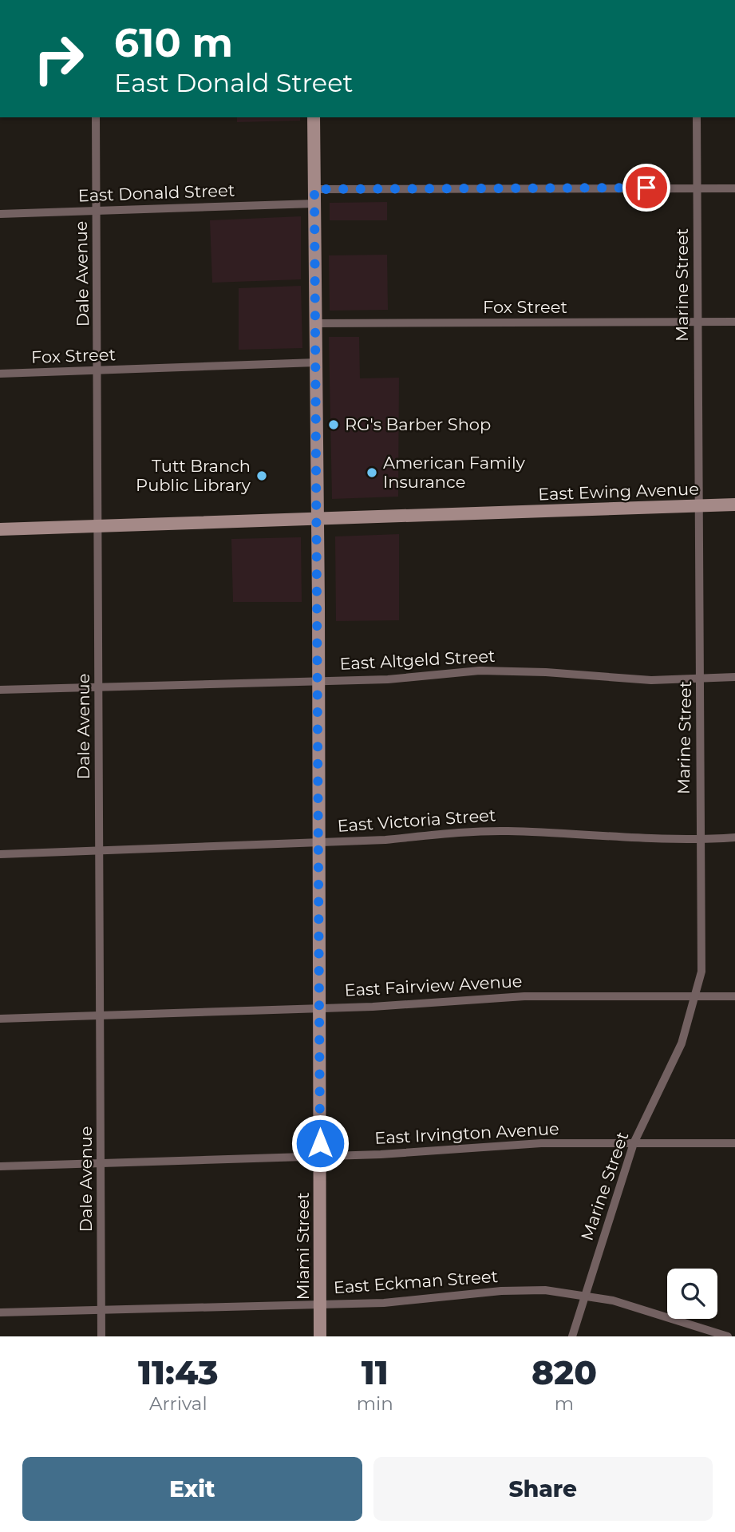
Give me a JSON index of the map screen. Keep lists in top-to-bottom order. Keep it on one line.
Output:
{"streets":{"street":["East Donald Street","Dale Avenue","Marine Street","Fox Street","East Ewing Avenue","East Altgeld Street","East Victoria Street","East Fairview Avenue","East Irvington Avenue","Miami Street","East Eckman Street"]},"crossings":[["East Donald Street","Dale Avenue"],["East Donald Street","Miami Street"],["Dale Avenue","Fox Street"],["Dale Avenue","East Ewing Avenue"],["Dale Avenue","East Altgeld Street"],["Dale Avenue","East Victoria Street"],["Dale Avenue","East Fairview Avenue"],["Dale Avenue","East Irvington Avenue"],["Dale Avenue","East Eckman Street"],["Marine Street","Fox Street"],["Marine Street","East Ewing Avenue"],["Marine Street","East Altgeld Street"],["Marine Street","East Victoria Street"],["Marine Street","East Fairview Avenue"],["Marine Street","East Irvington Avenue"],["Marine Street","East Eckman Street"],["Fox Street","Miami Street"],["East Ewing Avenue","Miami Street"],["East Altgeld Street","Miami Street"],["East Victoria Street","Miami Street"],["East Fairview Avenue","Miami Street"],["East Irvington Avenue","Miami Street"],["Miami Street","East Eckman Street"]],"places":["RG's Barber Shop","American Family Insurance","Tutt Branch Public Library"],"page":{"turn":["610 m","East Donald Street"],"eta":["11:43","Arrival","11","min","820","m"],"buttons":["Exit","Share"]}}
